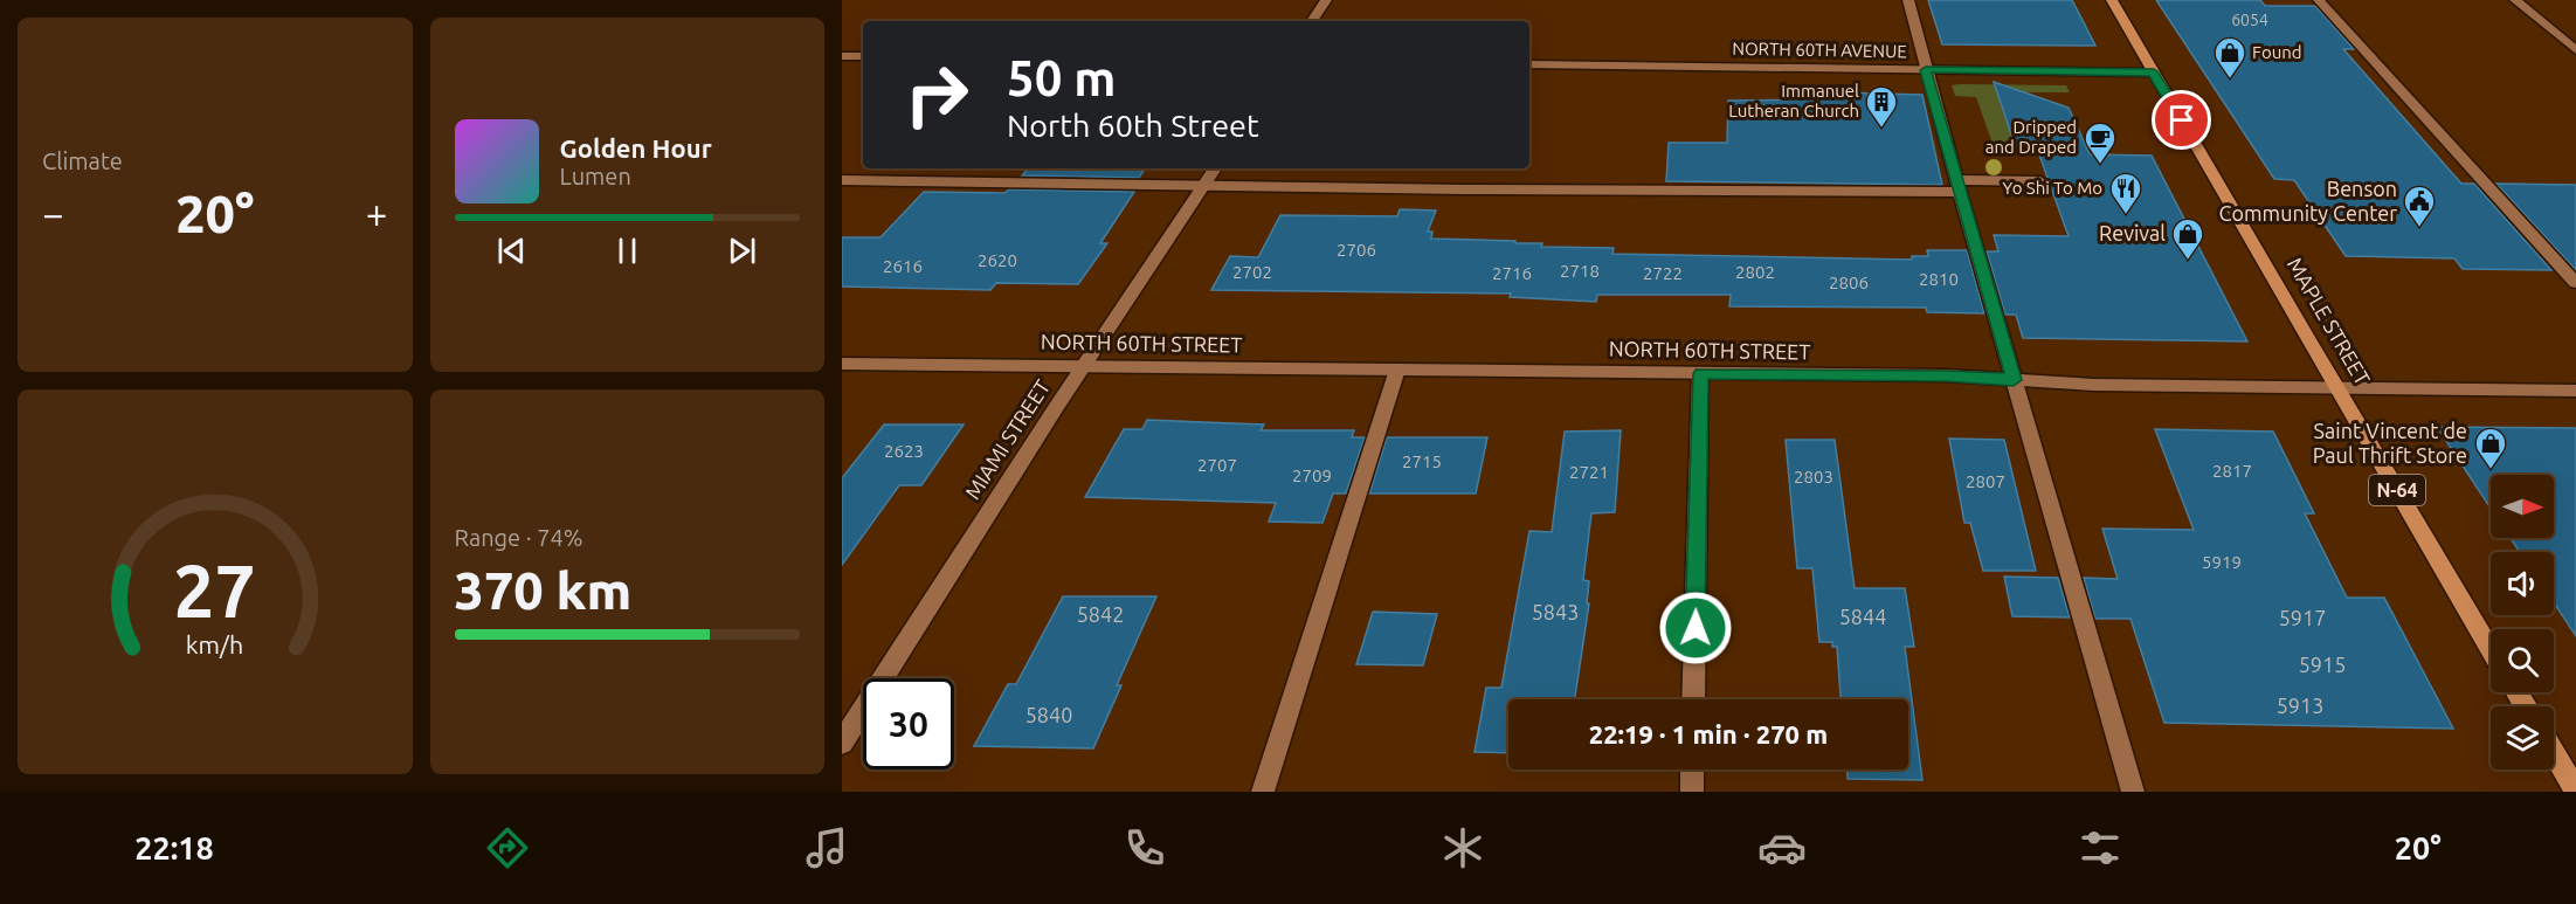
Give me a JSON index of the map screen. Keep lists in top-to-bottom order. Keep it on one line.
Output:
{"streets":{"main road":["MAPLE STREET","N-64"],"street":["NORTH 60TH AVENUE","NORTH 60TH STREET","MIAMI STREET"]},"crossings":[["NORTH 60TH AVENUE","MAPLE STREET"],["MAPLE STREET","NORTH 60TH STREET"],["NORTH 60TH STREET","MIAMI STREET"]],"places":{"shop":["Found","Revival","Saint Vincent de Paul Thrift Store"],"building":["Immanuel Lutheran Church"],"cafe":["Dripped and Draped"],"restaurant":["Yo Shi To Mo"],"public building":["Benson Community Center"]},"house_numbers":["6054","2706","2620","2616","2718","2702","2802","2716","2722","2810","2806","2623","2715","2707","2817","2721","2709","2803","2807","5919","5843","5842","5844","5917","5915","5913","5840"],"north":"right","page":{"tile":["Climate",["Range · 74%","370 km"]],"turn":["50 m","North 60th Street"],"song":["Golden Hour","Lumen"],"heat":["−","20°","+"],"limit":"30","trip":"22:19 · 1 min · 270 m","tabs":["22:18","20°"],"gauge":["27","km/h"]}}
